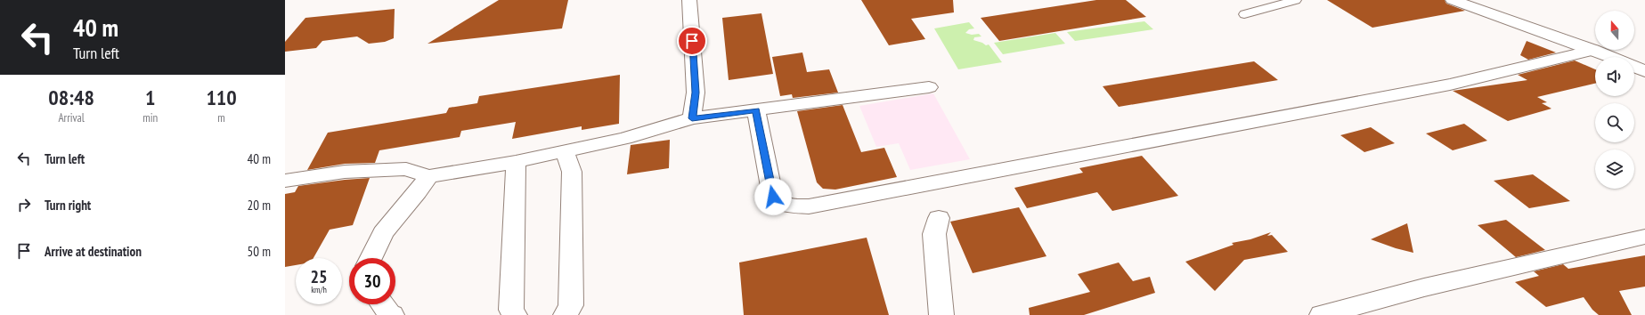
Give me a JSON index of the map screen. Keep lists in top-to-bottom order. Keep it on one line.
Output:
{"north":"top","page":{"turn":["40 m","Turn left"],"eta":["08:48","Arrival","1","min","110","m"],"list":[{"name":"Turn left","value":"40 m"},{"name":"Turn right","value":"20 m"},{"name":"Arrive at destination","value":"50 m"}],"speed":"25 km/h","limit":"30"}}
